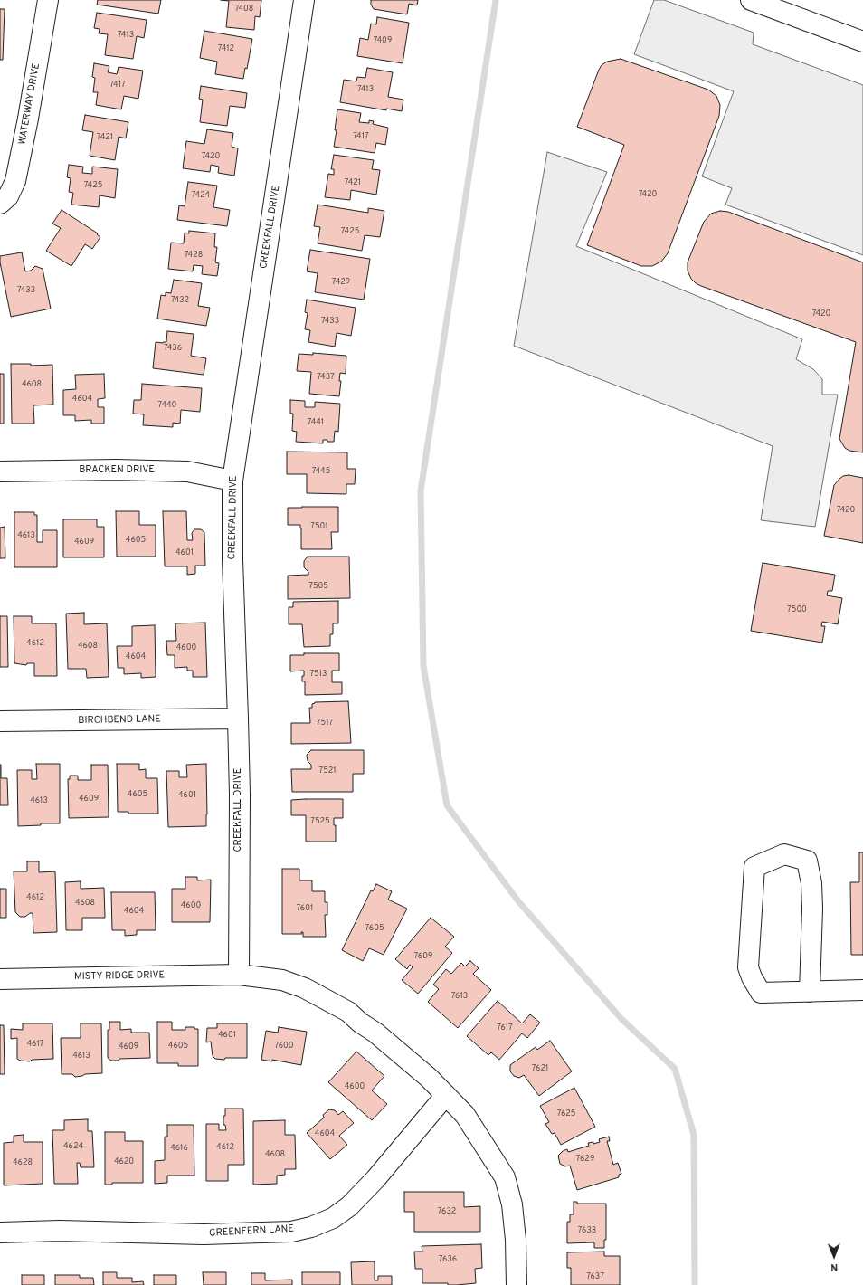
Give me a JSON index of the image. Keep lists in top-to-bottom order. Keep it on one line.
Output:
{"streets":{"street":["WATERWAY DRIVE","CREEKFALL DRIVE","BRACKEN DRIVE","BIRCHBEND LANE","MISTY RIDGE DRIVE","GREENFERN LANE"]},"crossings":[["CREEKFALL DRIVE","BRACKEN DRIVE"],["CREEKFALL DRIVE","BIRCHBEND LANE"],["CREEKFALL DRIVE","MISTY RIDGE DRIVE"],["MISTY RIDGE DRIVE","GREENFERN LANE"]],"house_numbers":["7408","7413","7409","7412","7417","7413","7417","7421","7420","7421","7425","7420","7424","7425","7428","7429","7433","7432","7420","7433","7436","7437","4608","4604","7440","7441","7445","7420","7501","4613","4605","4609","4601","7505","7500","4612","4608","4600","4604","7513","7517","7521","4605","4601","4609","4613","7525","4612","4608","4600","7601","4604","7605","7609","7613","7617","4601","4617","4605","7600","4609","4613","7621","4600","7625","4604","4624","4612","4616","4608","7629","4620","4628","7632","7633","7636","7637"],"north":"bottom"}
